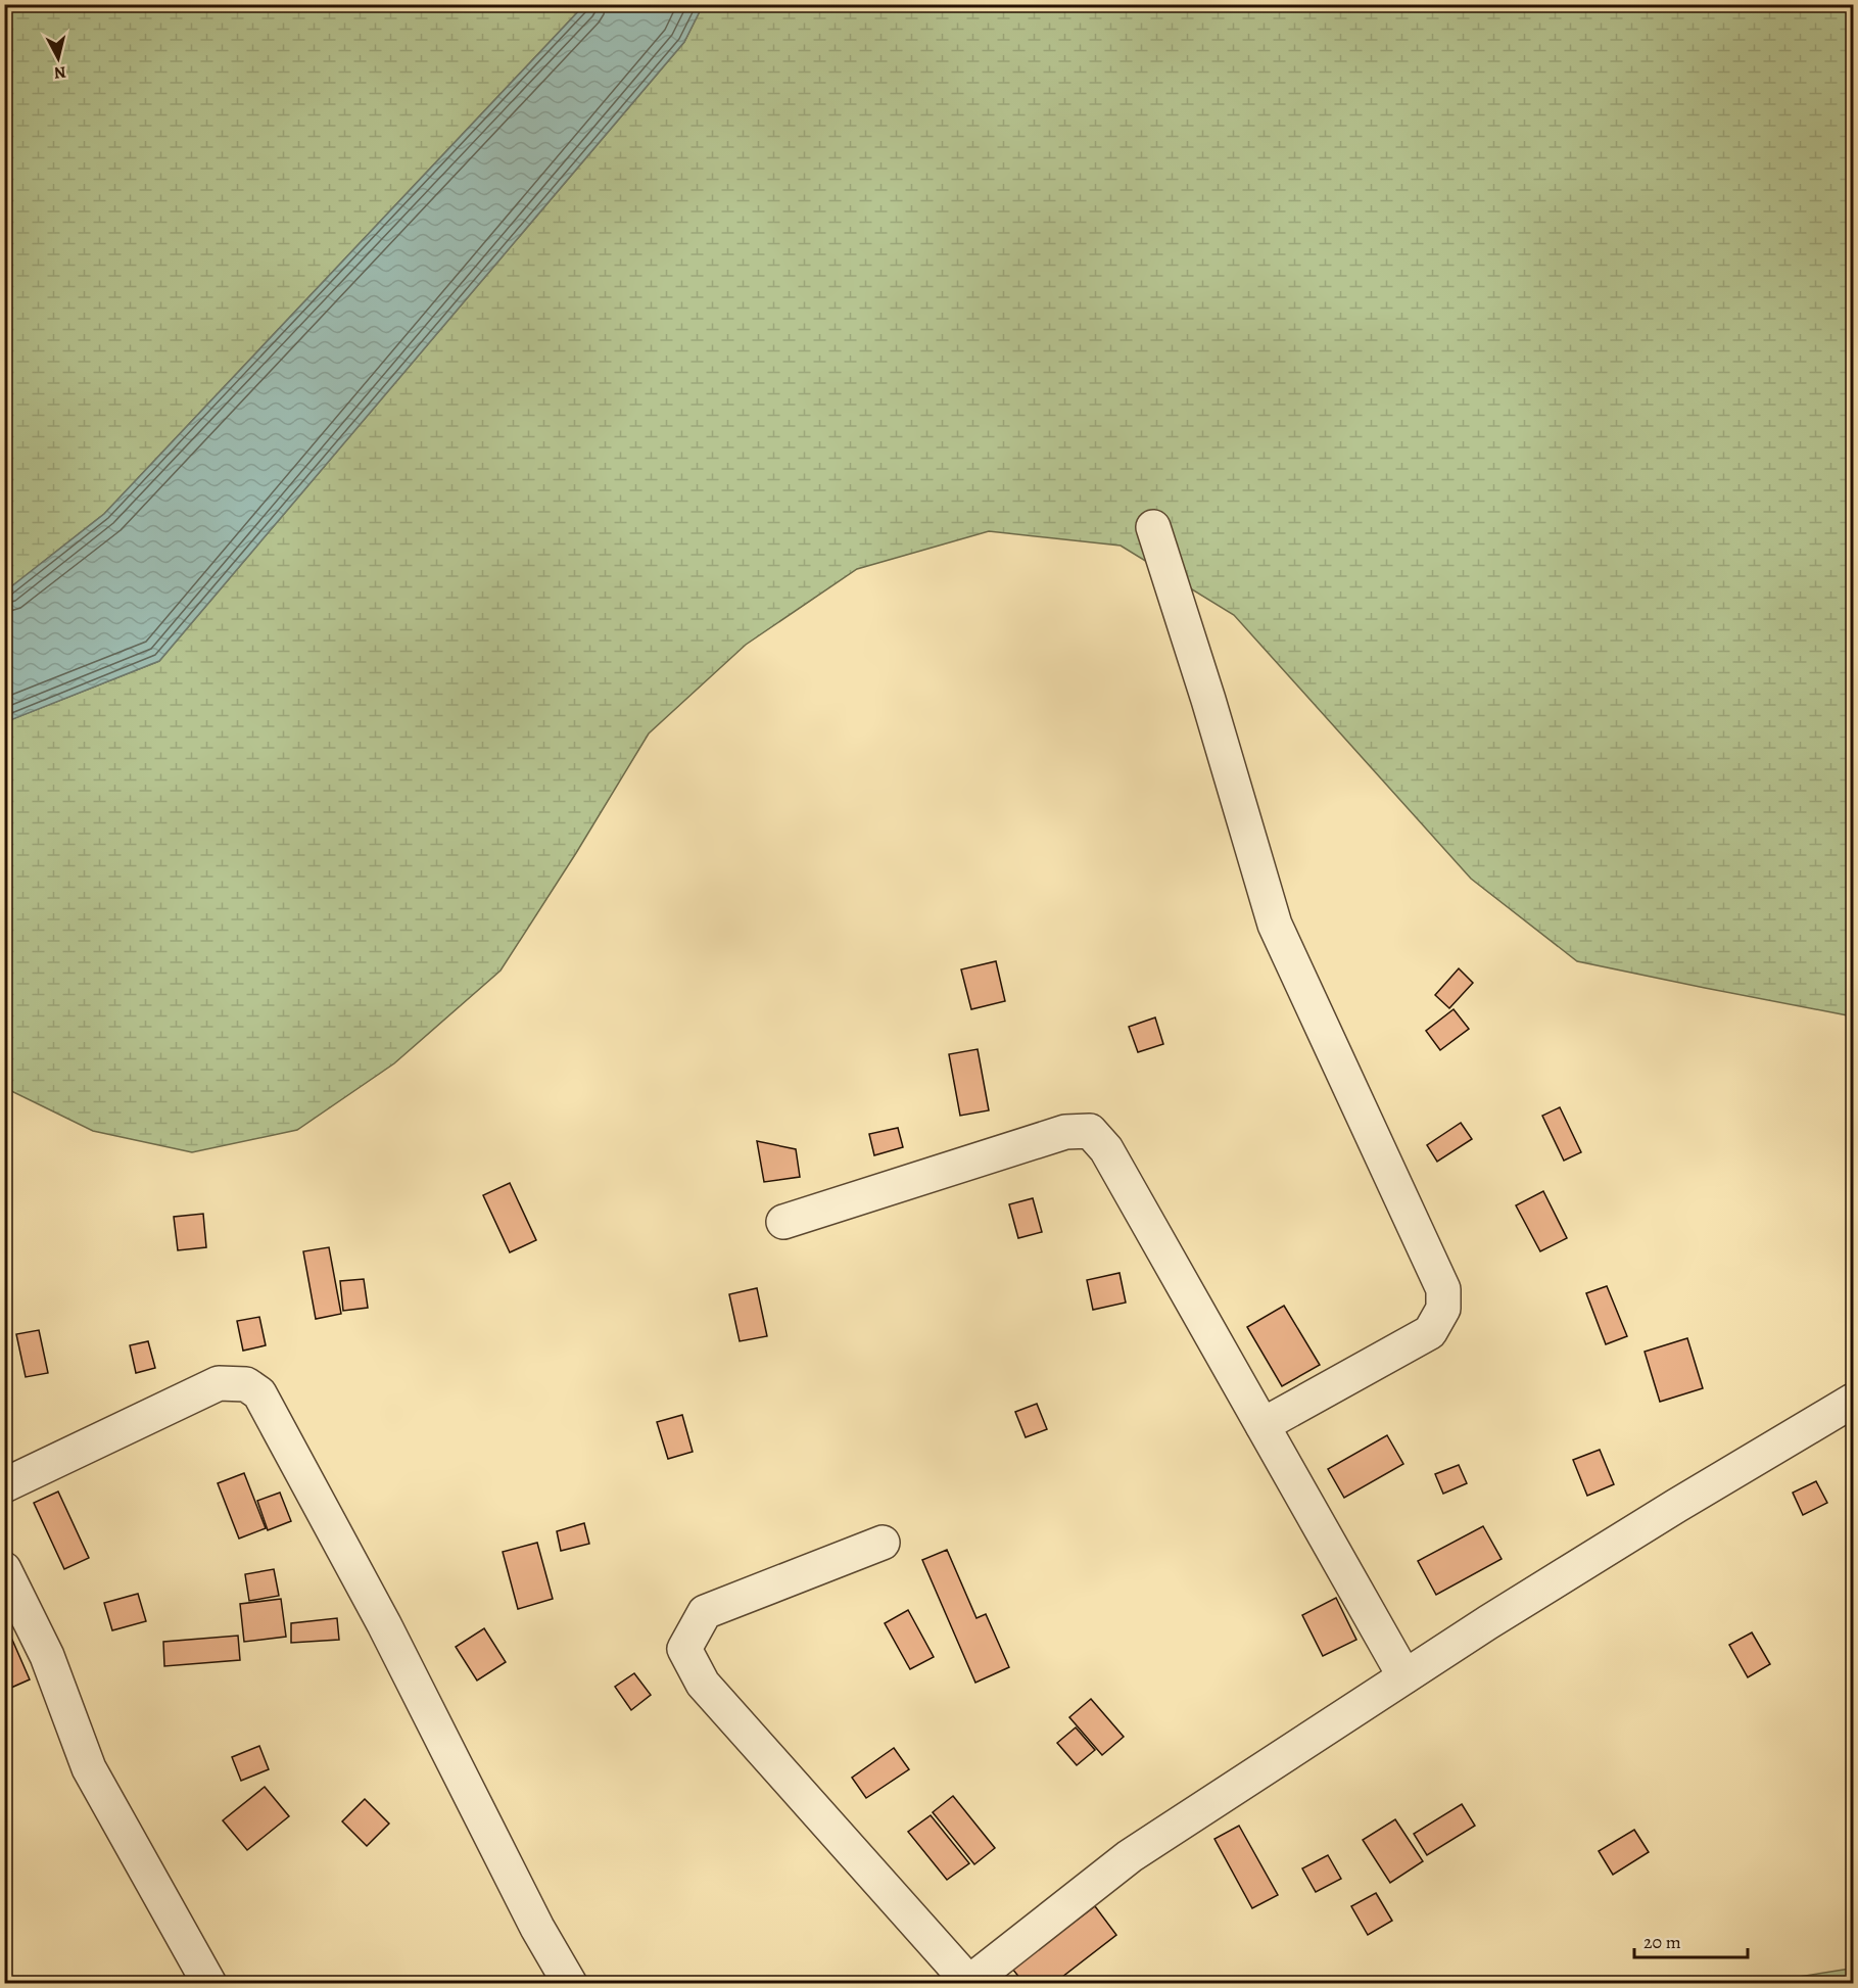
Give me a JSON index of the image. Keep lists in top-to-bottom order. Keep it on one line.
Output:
{"scale_bar":"20 m","north":"bottom"}
